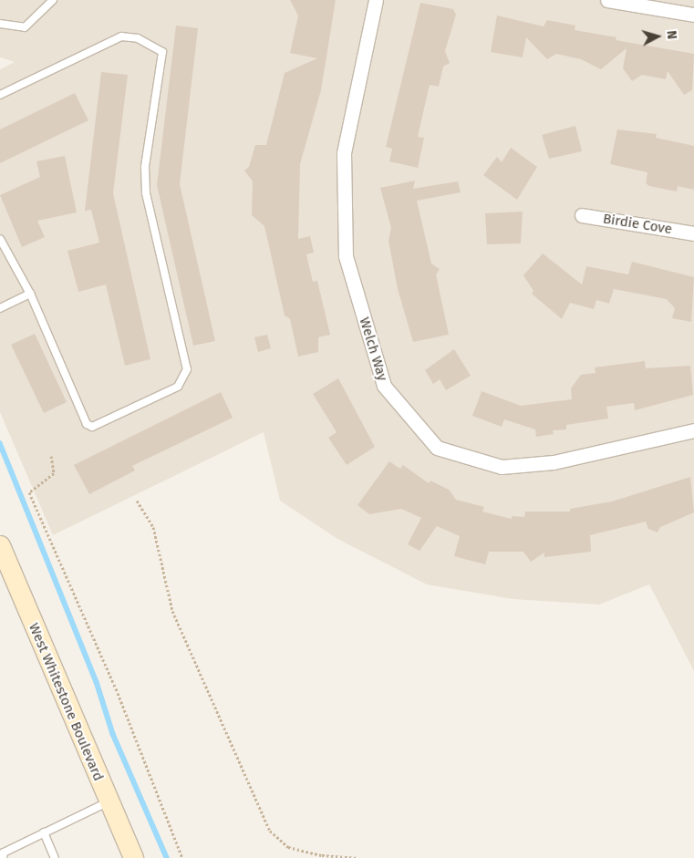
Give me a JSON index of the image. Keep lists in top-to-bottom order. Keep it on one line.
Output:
{"streets":{"main road":["West Whitestone Boulevard"],"street":["Birdie Cove","Welch Way"]},"north":"right"}
